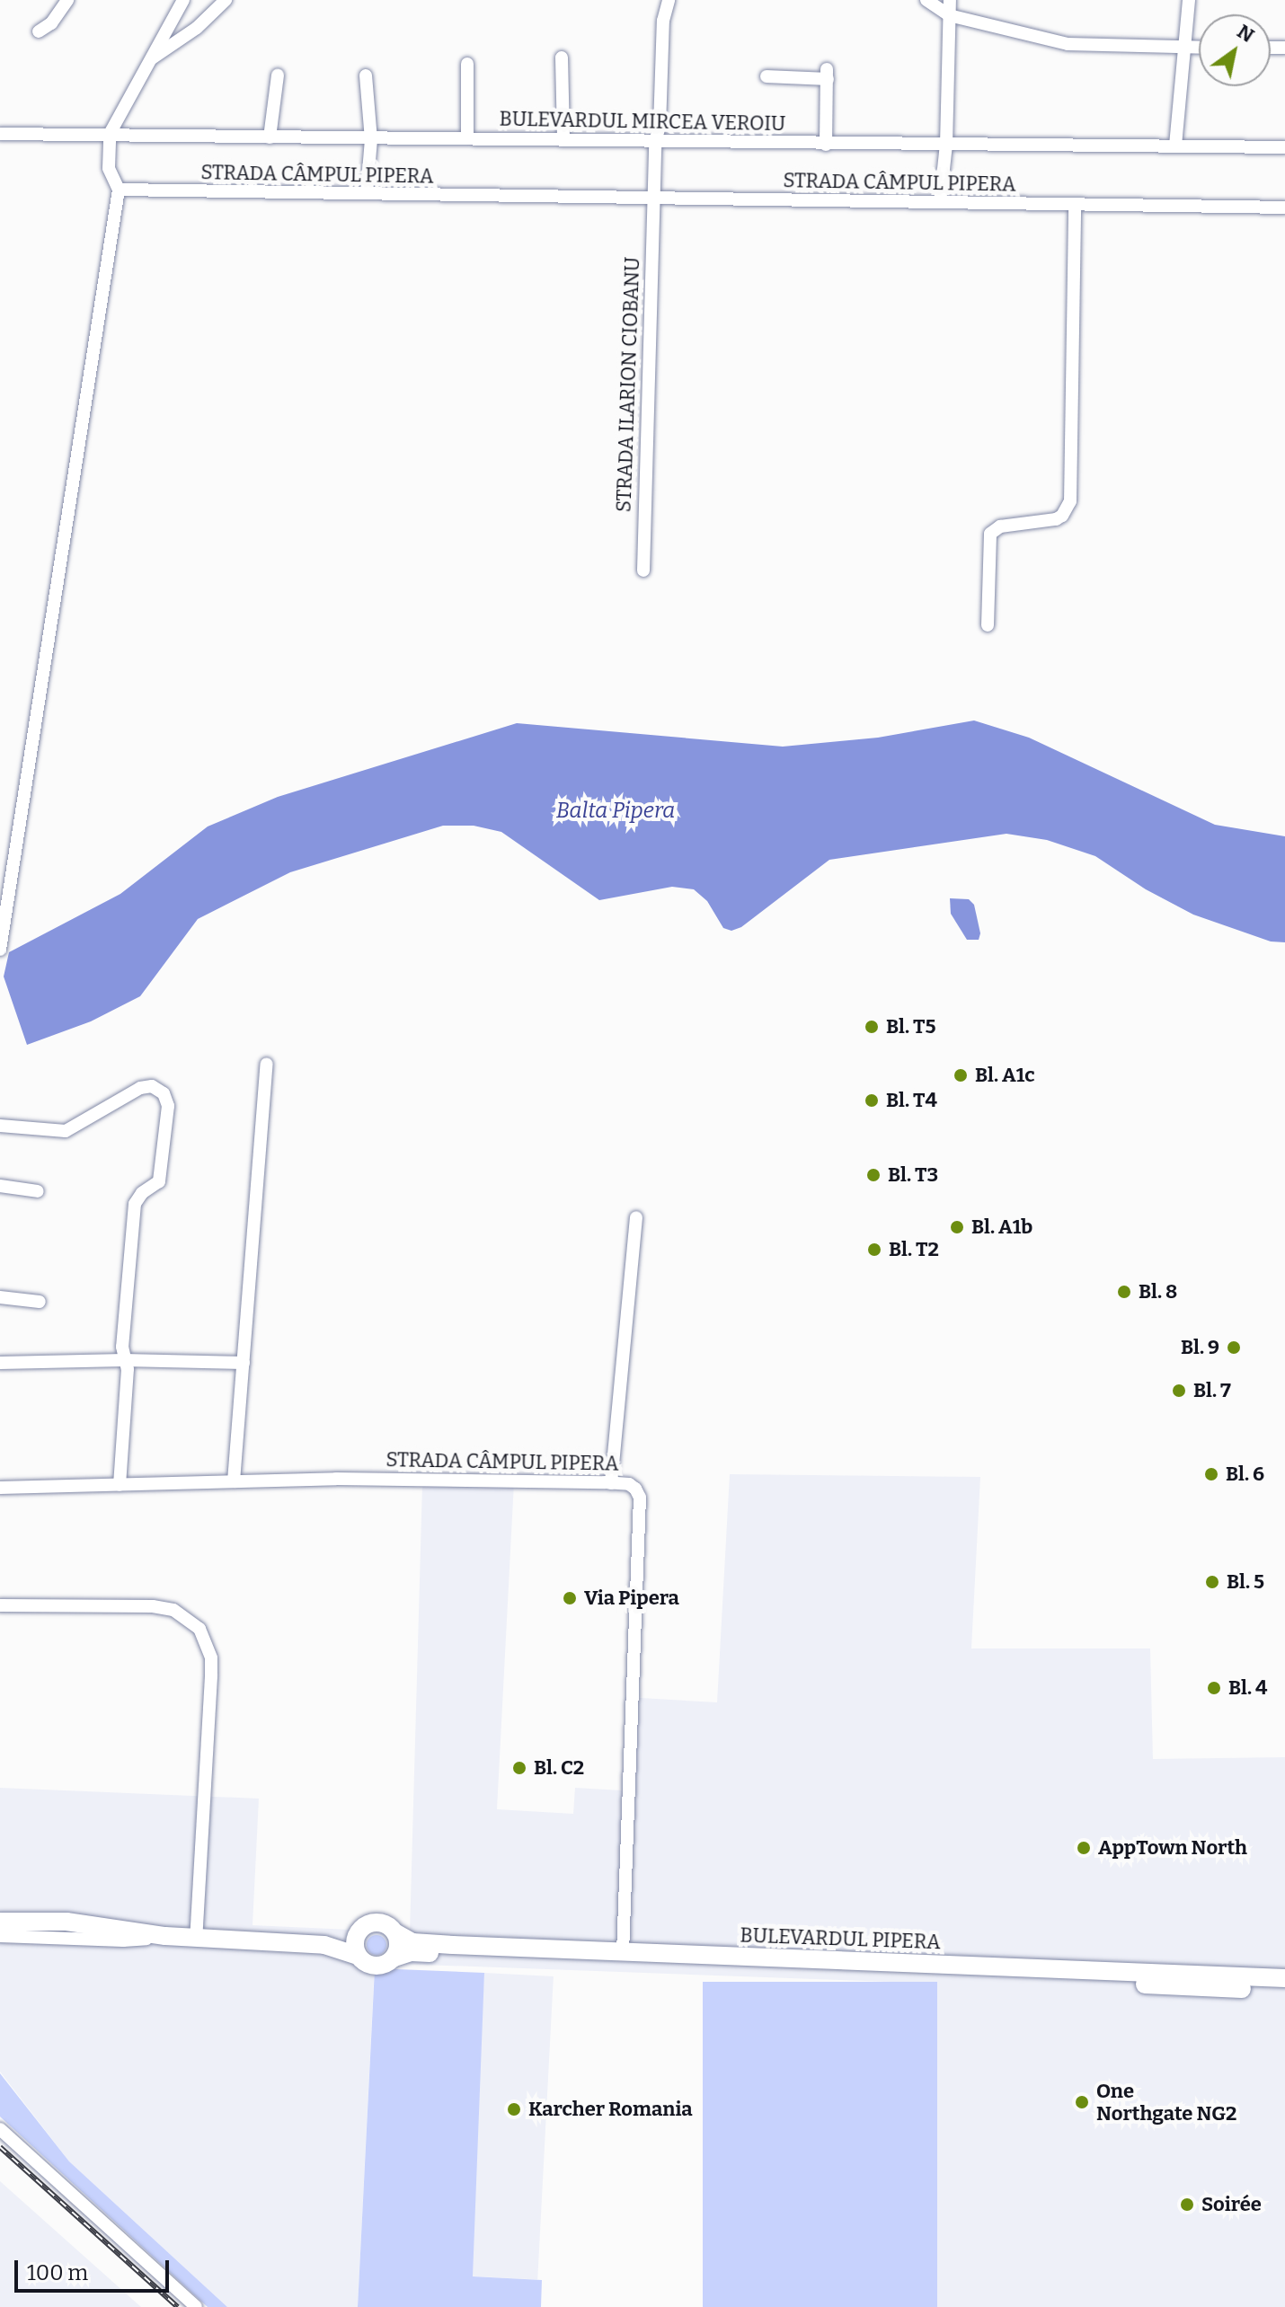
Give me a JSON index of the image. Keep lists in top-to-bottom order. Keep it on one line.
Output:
{"streets":{"main road":["BULEVARDUL PIPERA"],"street":["BULEVARDUL MIRCEA VEROIU","STRADA CÂMPUL PIPERA","STRADA ILARION CIOBANU"]},"crossings":[["BULEVARDUL MIRCEA VEROIU","STRADA ILARION CIOBANU"],["STRADA CÂMPUL PIPERA","STRADA ILARION CIOBANU"],["STRADA CÂMPUL PIPERA","BULEVARDUL PIPERA"]],"water":["Balta Pipera"],"places":["Bl. T5","Bl. A1c","Bl. T4","Bl. T3","Bl. A1b","Bl. T2","Bl. 8","Bl. 9","Bl. 7","Bl. 6","Bl. 5","Via Pipera","Bl. 4","Bl. C2","AppTown North","One Northgate NG2","Karcher Romania","Soirée"],"scale_bar":"100 m","north":"top right"}
